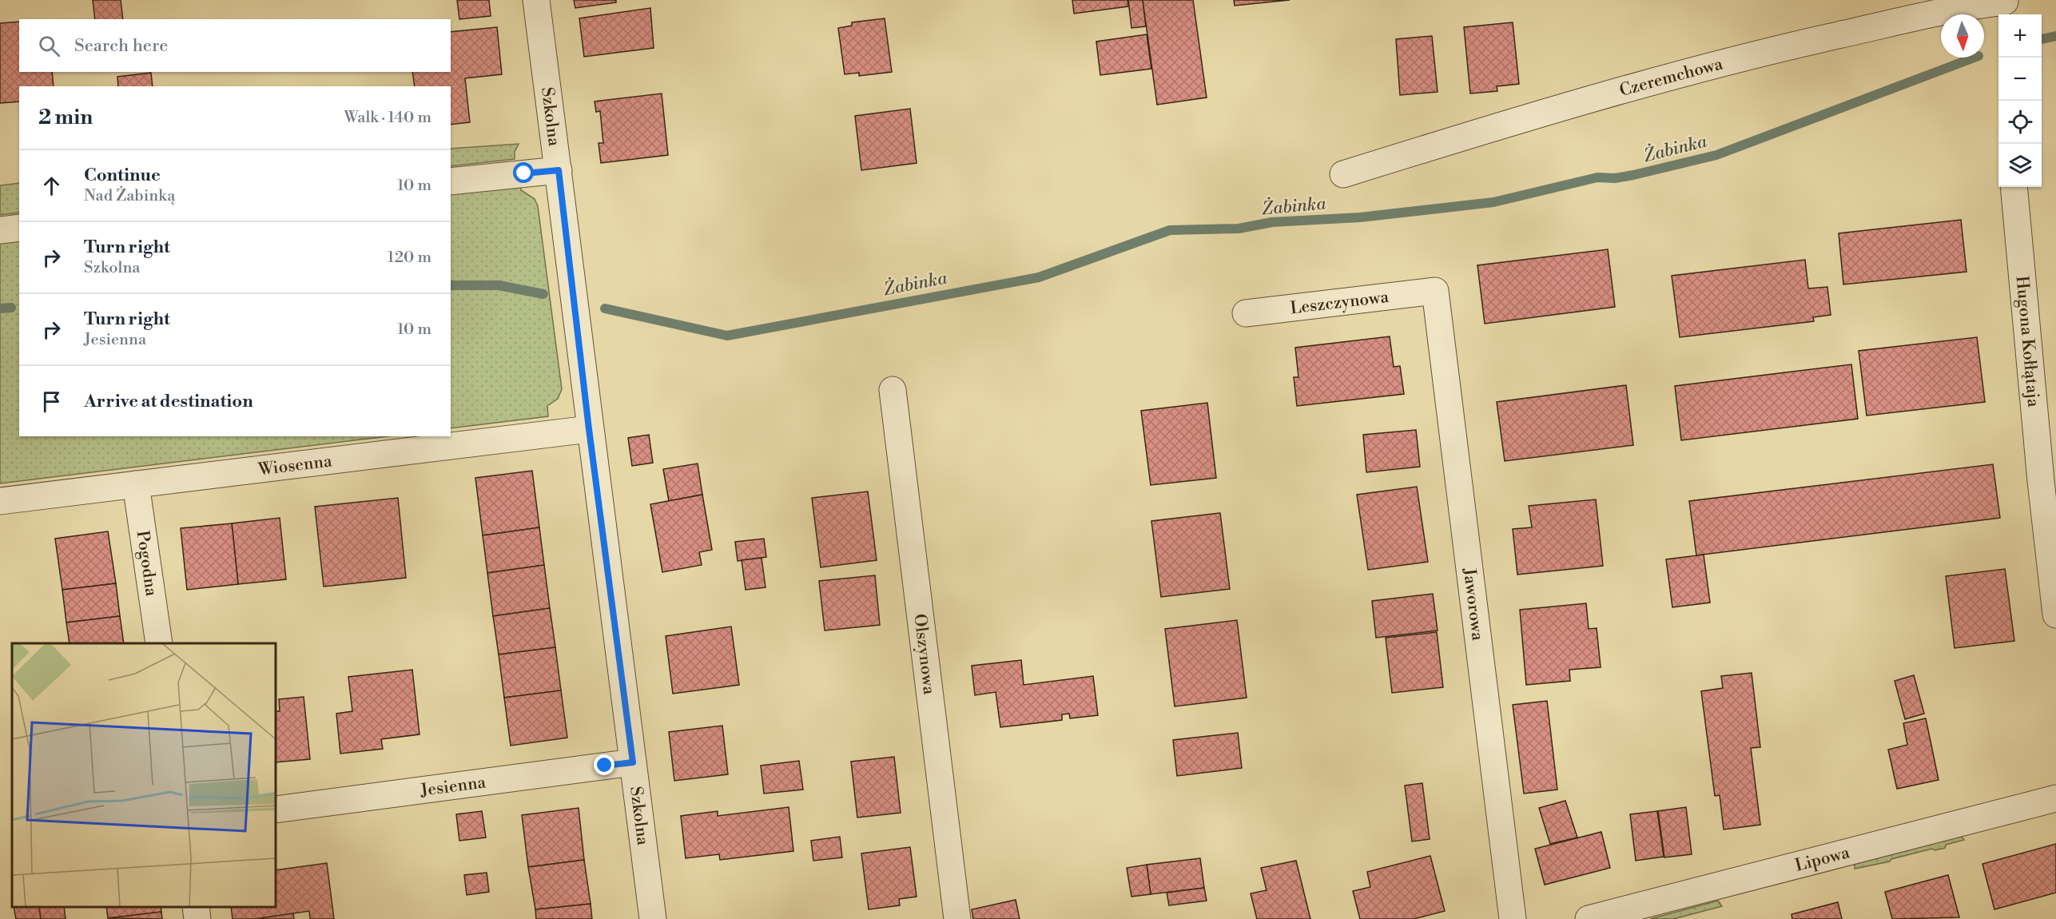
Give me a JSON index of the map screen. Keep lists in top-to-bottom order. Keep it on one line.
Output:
{"streets":{"street":["Czeremchowa","Szkolna","Leszczynowa","Hugona Kołłątaja","Wiosenna","Pogodna","Jaworowa","Olszynowa","Jesienna","Lipowa"]},"crossings":[["Szkolna","Wiosenna"],["Szkolna","Jesienna"],["Leszczynowa","Jaworowa"],["Wiosenna","Pogodna"]],"water":["Żabinka"],"north":"bottom","page":{"map_buttons":["+","−"],"search":"Search here","heading":["2 min","Walk · 140 m"],"list":[["Continue","Nad Żabinką","10 m"],["Turn right","Szkolna","120 m"],["Turn right","Jesienna","10 m"],"Arrive at destination"]}}
